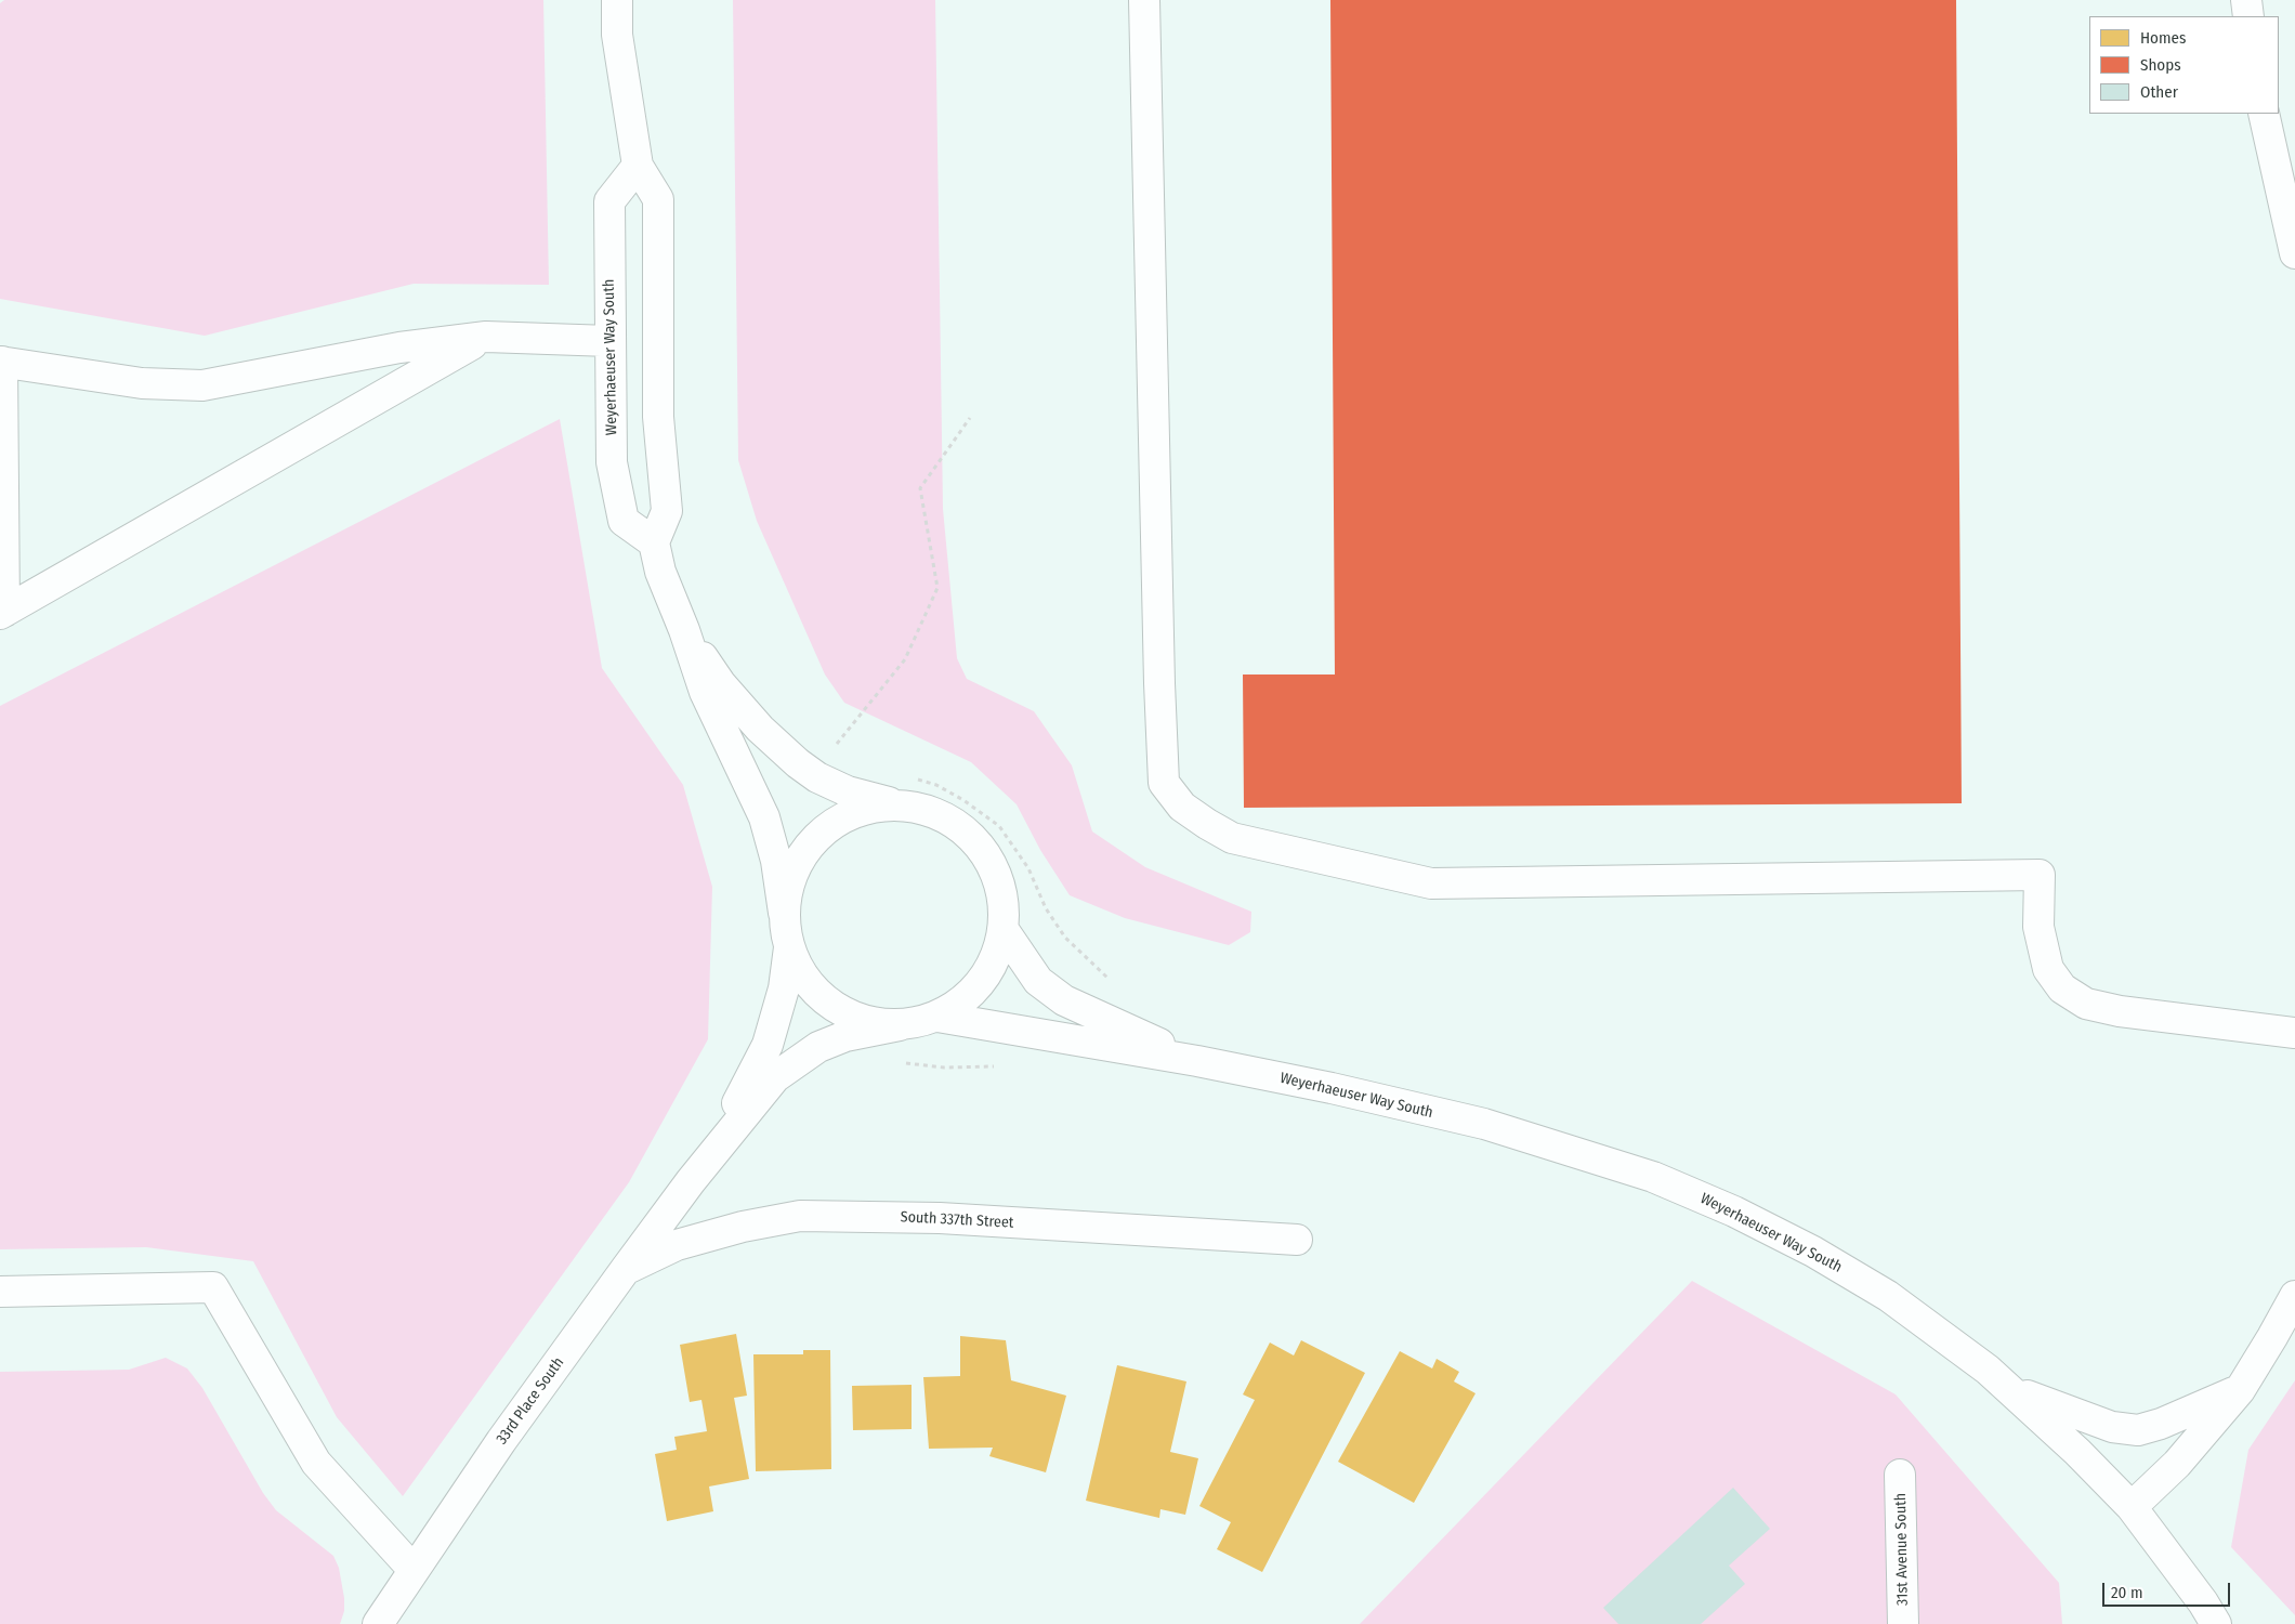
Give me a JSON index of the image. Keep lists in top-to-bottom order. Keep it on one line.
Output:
{"streets":{"street":["Weyerhaeuser Way South","South 337th Street","33rd Place South","31st Avenue South"]},"crossings":[["Weyerhaeuser Way South","33rd Place South"],["South 337th Street","33rd Place South"]],"legend":["Homes","Shops","Other"],"scale_bar":"20 m"}
